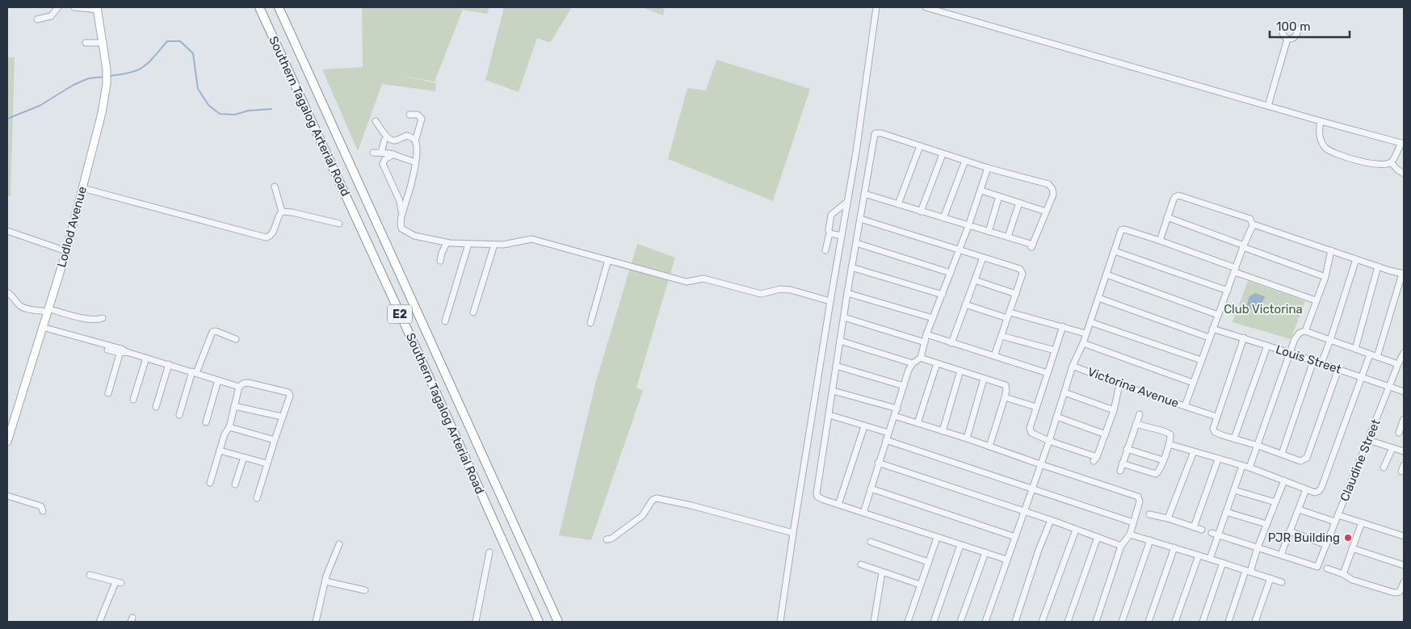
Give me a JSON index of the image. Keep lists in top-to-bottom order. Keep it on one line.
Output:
{"streets":{"highway":["Southern Tagalog Arterial Road","E2"],"main road":["Lodlod Avenue"],"street":["Louis Street","Victorina Avenue","Claudine Street"]},"crossings":[["Louis Street","Victorina Avenue"],["Louis Street","Claudine Street"]],"parks":["Club Victorina"],"places":["PJR Building"],"scale_bar":"100 m"}
